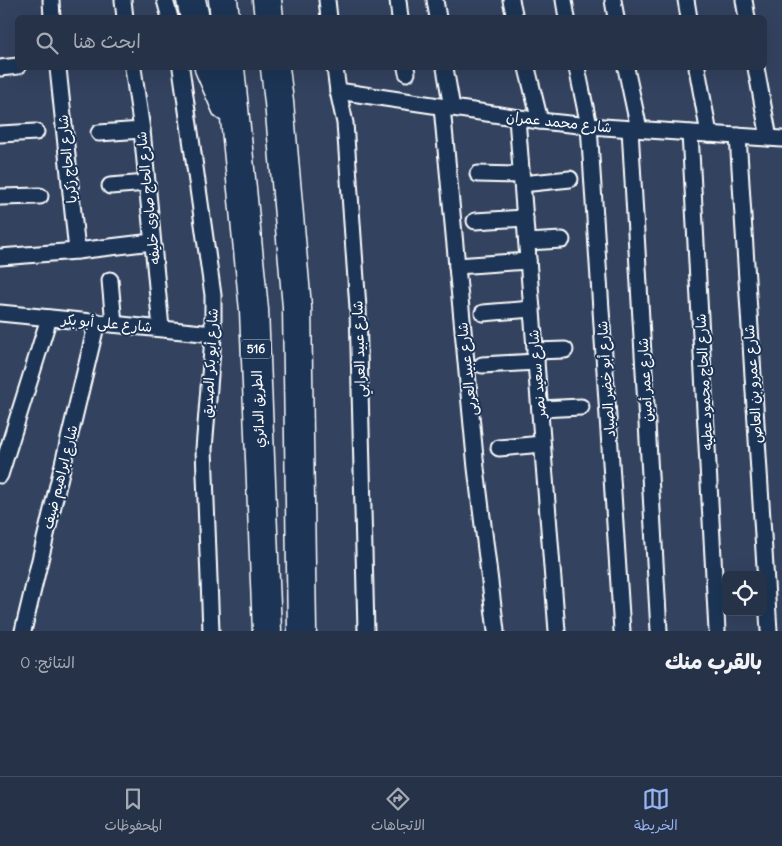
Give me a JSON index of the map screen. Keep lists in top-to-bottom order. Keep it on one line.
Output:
{"streets":{"highway":["516","الطريق الدائري"],"street":["شارع محمد عمران","شارع الحاج زكريا","شارع الحاج صاوى خليفه","شارع على أبو بكر","شارع عبيد العرابي","شارع أبو بكر الصديق","شارع عبيد العربى","شارع سعيد نصر","شارع أبو خضر الصياد","شارع عمر أمين","شارع الحاج محمود عطيه","شارع عمرو بن العاص","شارع ابراهيم ضيف"]},"crossings":[["شارع محمد عمران","شارع عبيد العرابي"],["شارع محمد عمران","شارع عبيد العربى"],["شارع محمد عمران","شارع سعيد نصر"],["شارع محمد عمران","شارع أبو خضر الصياد"],["شارع محمد عمران","شارع عمر أمين"],["شارع محمد عمران","شارع الحاج محمود عطيه"],["شارع محمد عمران","شارع عمرو بن العاص"],["شارع الحاج صاوى خليفه","شارع على أبو بكر"],["شارع على أبو بكر","شارع أبو بكر الصديق"],["شارع على أبو بكر","شارع ابراهيم ضيف"]],"page":{"search":"ابحث هنا","heading":["بالقرب منك","النتائج: 0"],"nav":["الخريطة","الاتجاهات","المحفوظات"]}}
